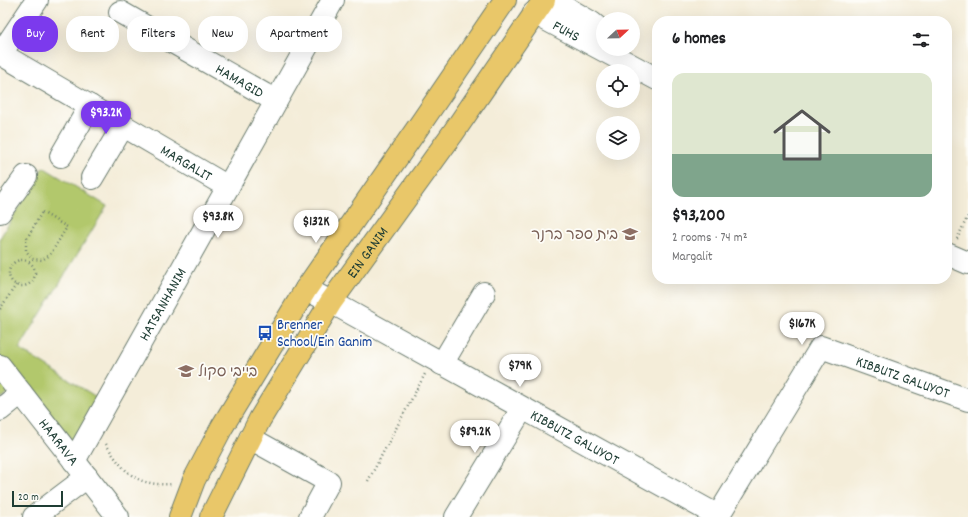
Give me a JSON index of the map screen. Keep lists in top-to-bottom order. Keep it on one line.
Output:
{"streets":{"main road":["FUHS","EIN GANIM"],"street":["HAMAGID","MARGALIT","HATSANHANIM","KIBBUTZ GALUYOT","HAARAVA"]},"crossings":[["FUHS","EIN GANIM"],["HAMAGID","HATSANHANIM"],["MARGALIT","HATSANHANIM"],["EIN GANIM","KIBBUTZ GALUYOT"],["HATSANHANIM","HAARAVA"]],"places":{"school or university":["בית ספר ברנר","בייבי סקול"],"bus stop":["Brenner School/Ein Ganim"]},"scale_bar":"20 m","north":"right","page":{"chip":["Buy","Rent","Filters","New","Apartment"],"heading":"6 homes","list":[{"name":"$93,200","note":"2 rooms · 74 m² · Margalit"}],"price":["$93.2K","$93.8K","$132K","$167K","$79K","$89.2K"],"scale":"20 m"}}
